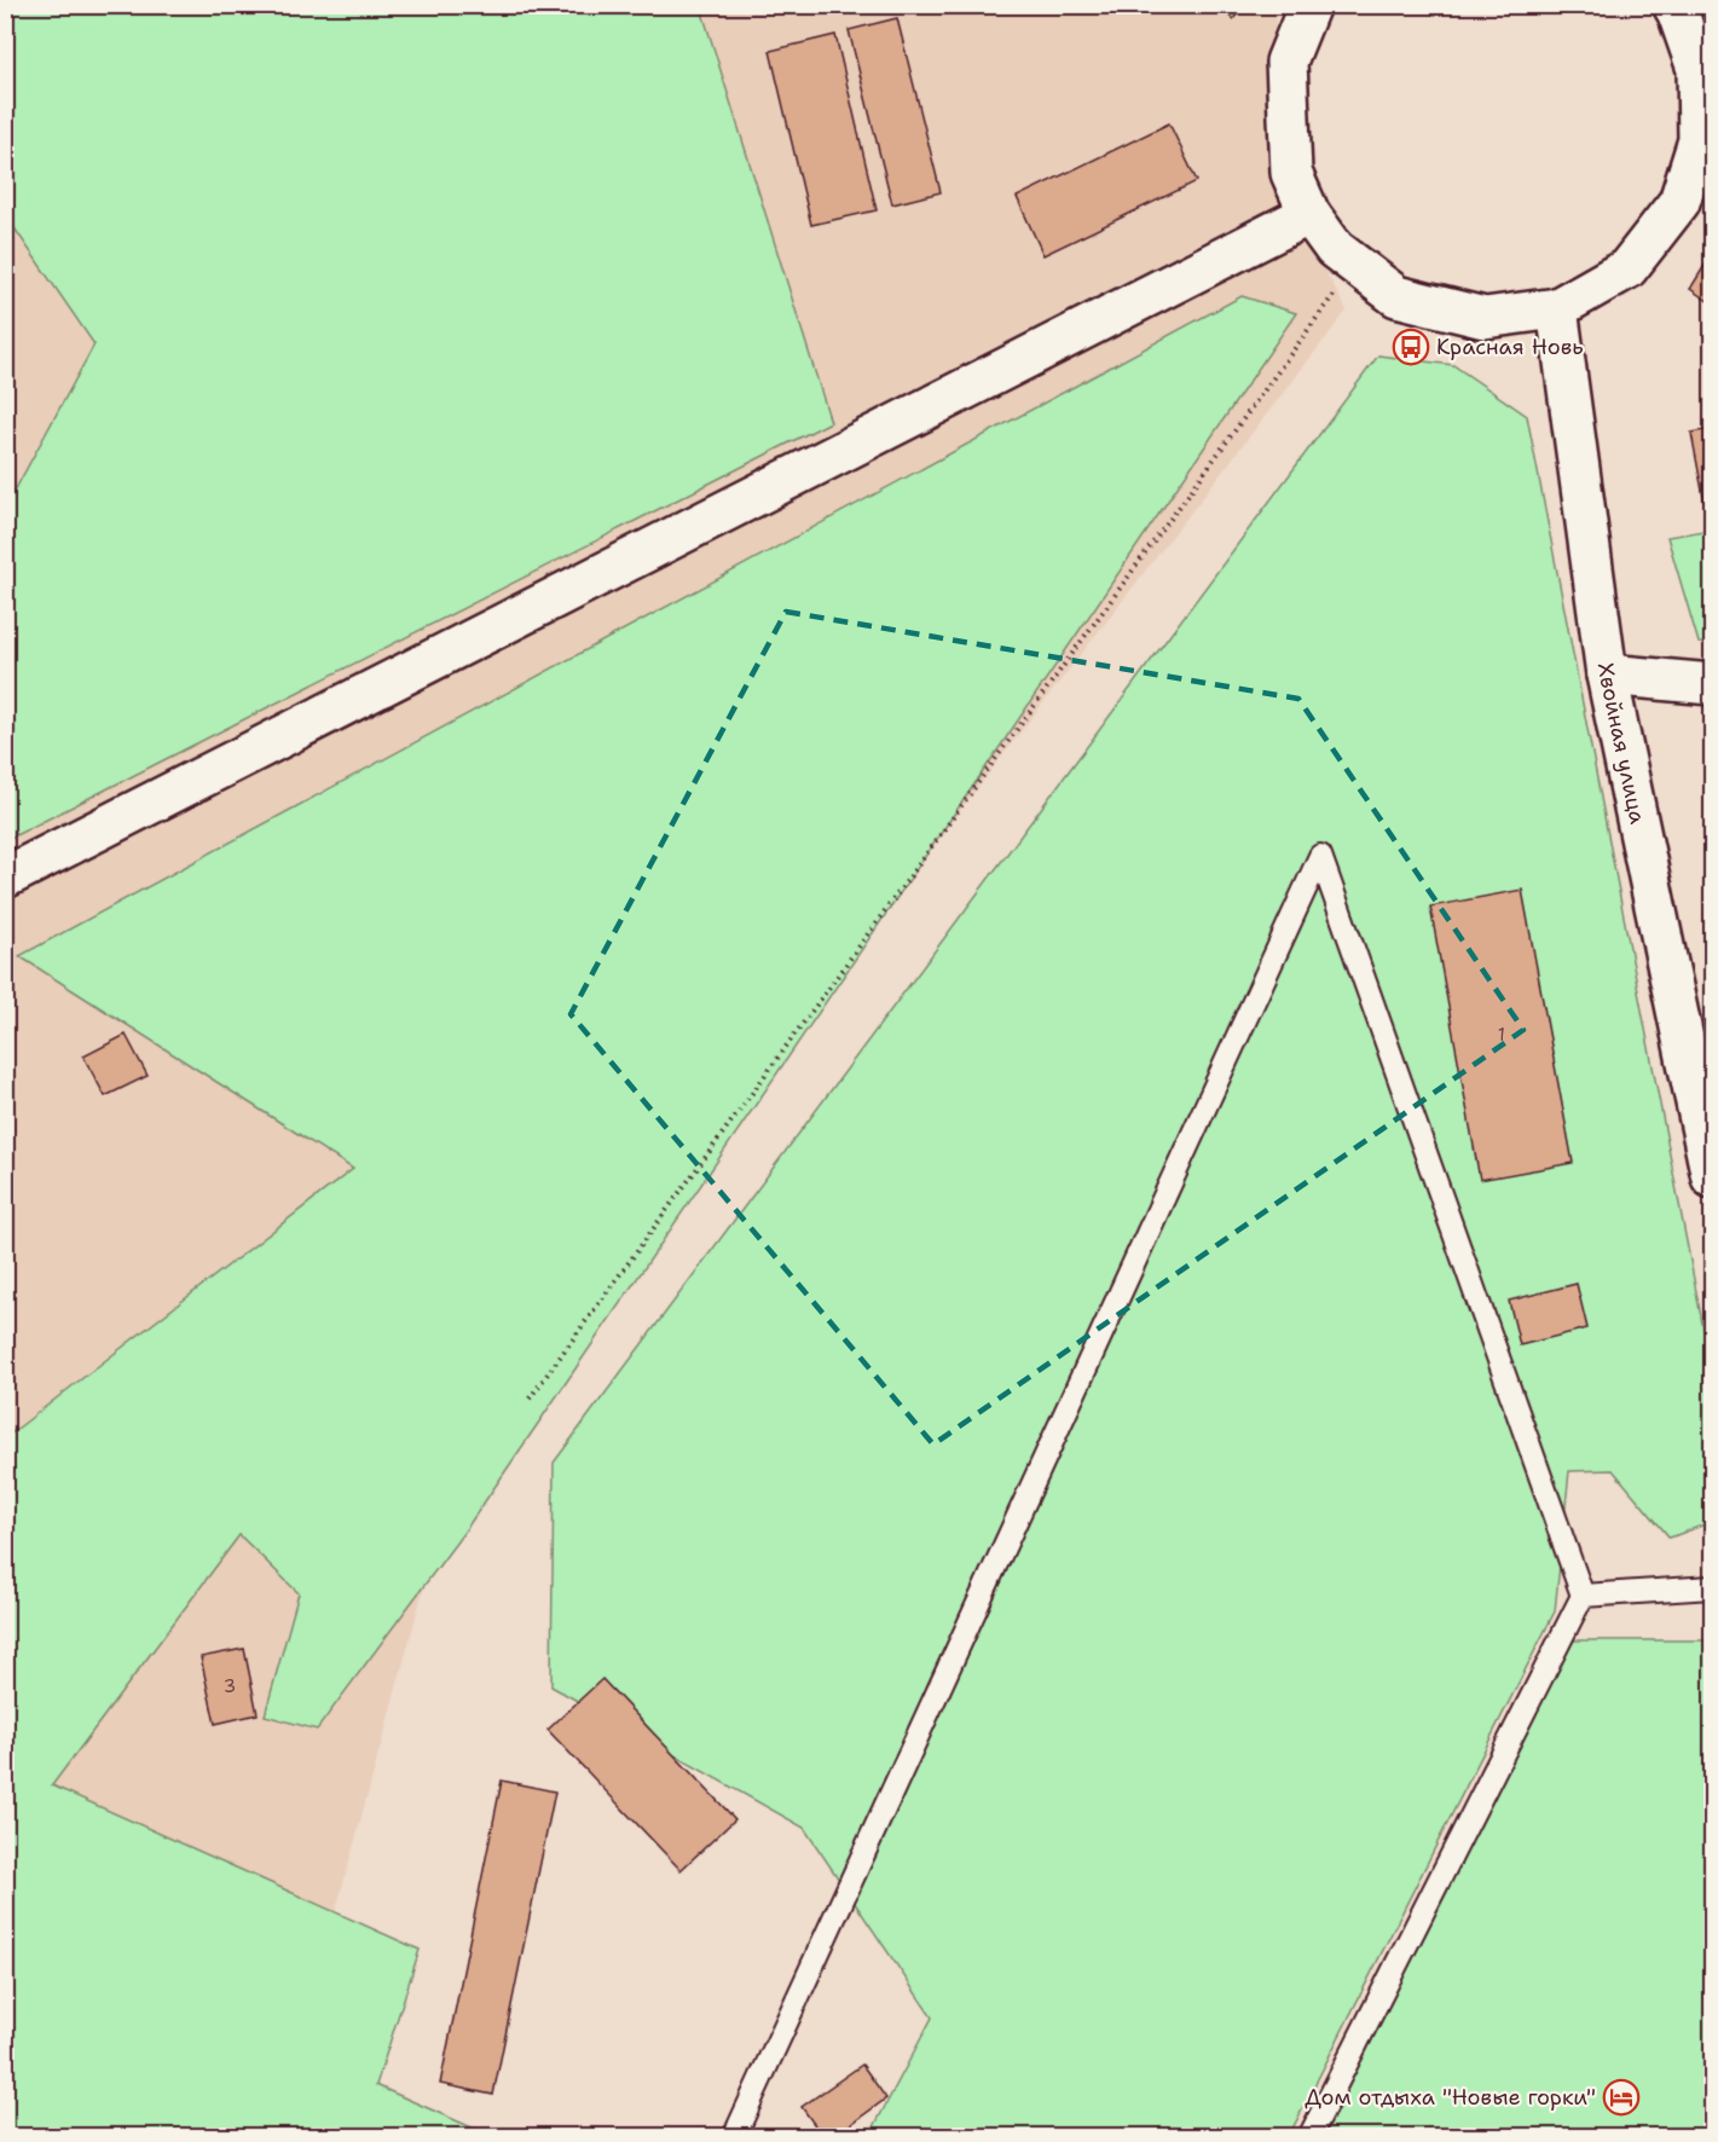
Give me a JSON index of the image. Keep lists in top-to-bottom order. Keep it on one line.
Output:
{"streets":{"street":["Хвойная улица"]},"places":{"bus stop":["Красная Новь"],"hotel":["Дом отдыха \"Новые горки\""]},"house_numbers":["1","3"]}
